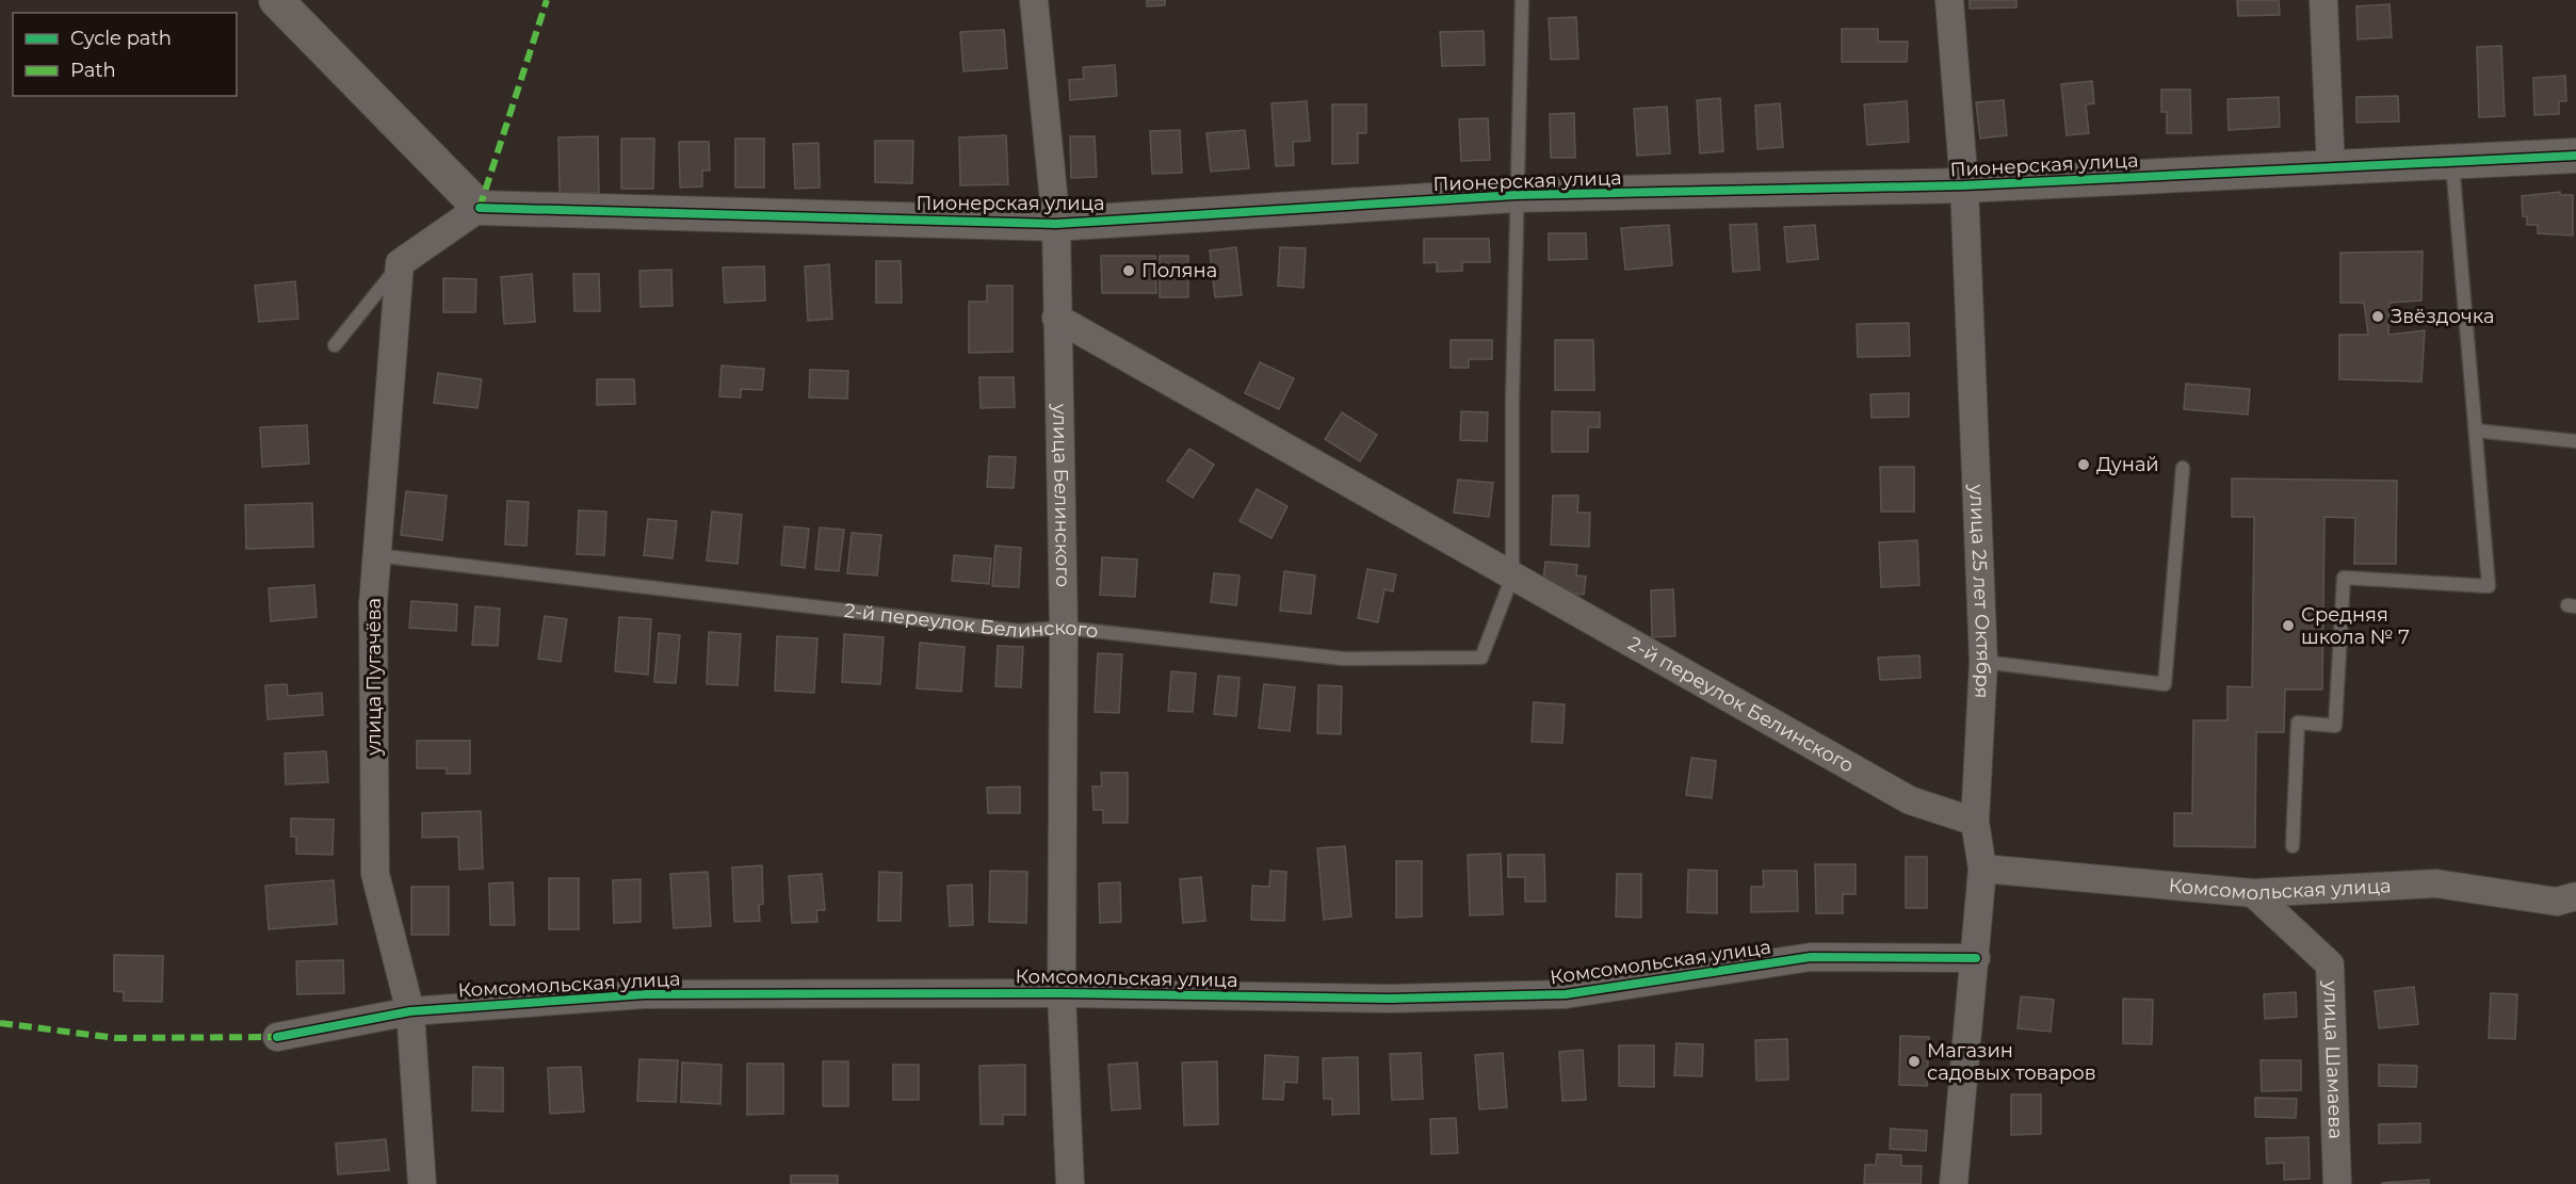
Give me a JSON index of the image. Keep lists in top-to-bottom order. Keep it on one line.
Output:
{"streets":{"street":["Пионерская улица","улица Белинского","улица 25 лет Октября","2-й переулок Белинского","улица Пугачёва","Комсомольская улица","улица Шамаева"]},"crossings":[["Пионерская улица","улица Белинского"],["Пионерская улица","улица 25 лет Октября"],["Пионерская улица","2-й переулок Белинского"],["улица Белинского","2-й переулок Белинского"],["улица Белинского","Комсомольская улица"],["улица 25 лет Октября","2-й переулок Белинского"],["улица 25 лет Октября","Комсомольская улица"],["2-й переулок Белинского","улица Пугачёва"],["улица Пугачёва","Комсомольская улица"],["Комсомольская улица","улица Шамаева"]],"places":["Поляна","Звёздочка","Дунай","Средняя школа № 7","Магазин садовых товаров"],"legend":["Cycle path","Path"]}
